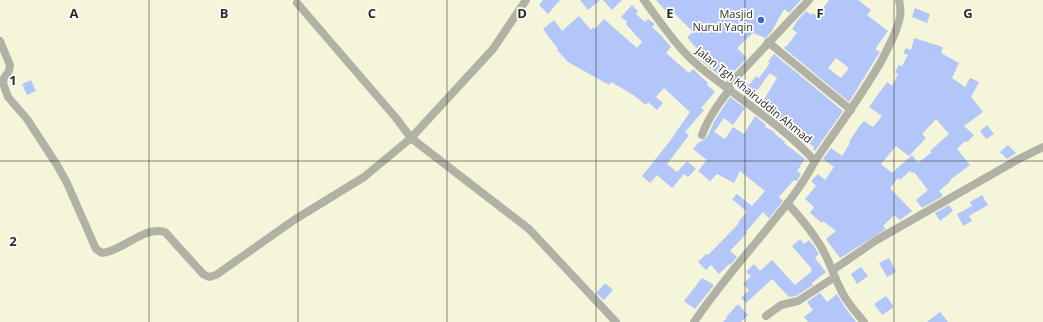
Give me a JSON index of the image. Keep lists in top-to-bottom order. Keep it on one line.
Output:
{"streets":{"street":["Jalan Tgh Khairuddin Ahmad"]},"places":["Masjid Nurul Yaqin"],"grid":{"columns":["A","B","C","D","E","F","G"],"rows":["1","2"]}}
